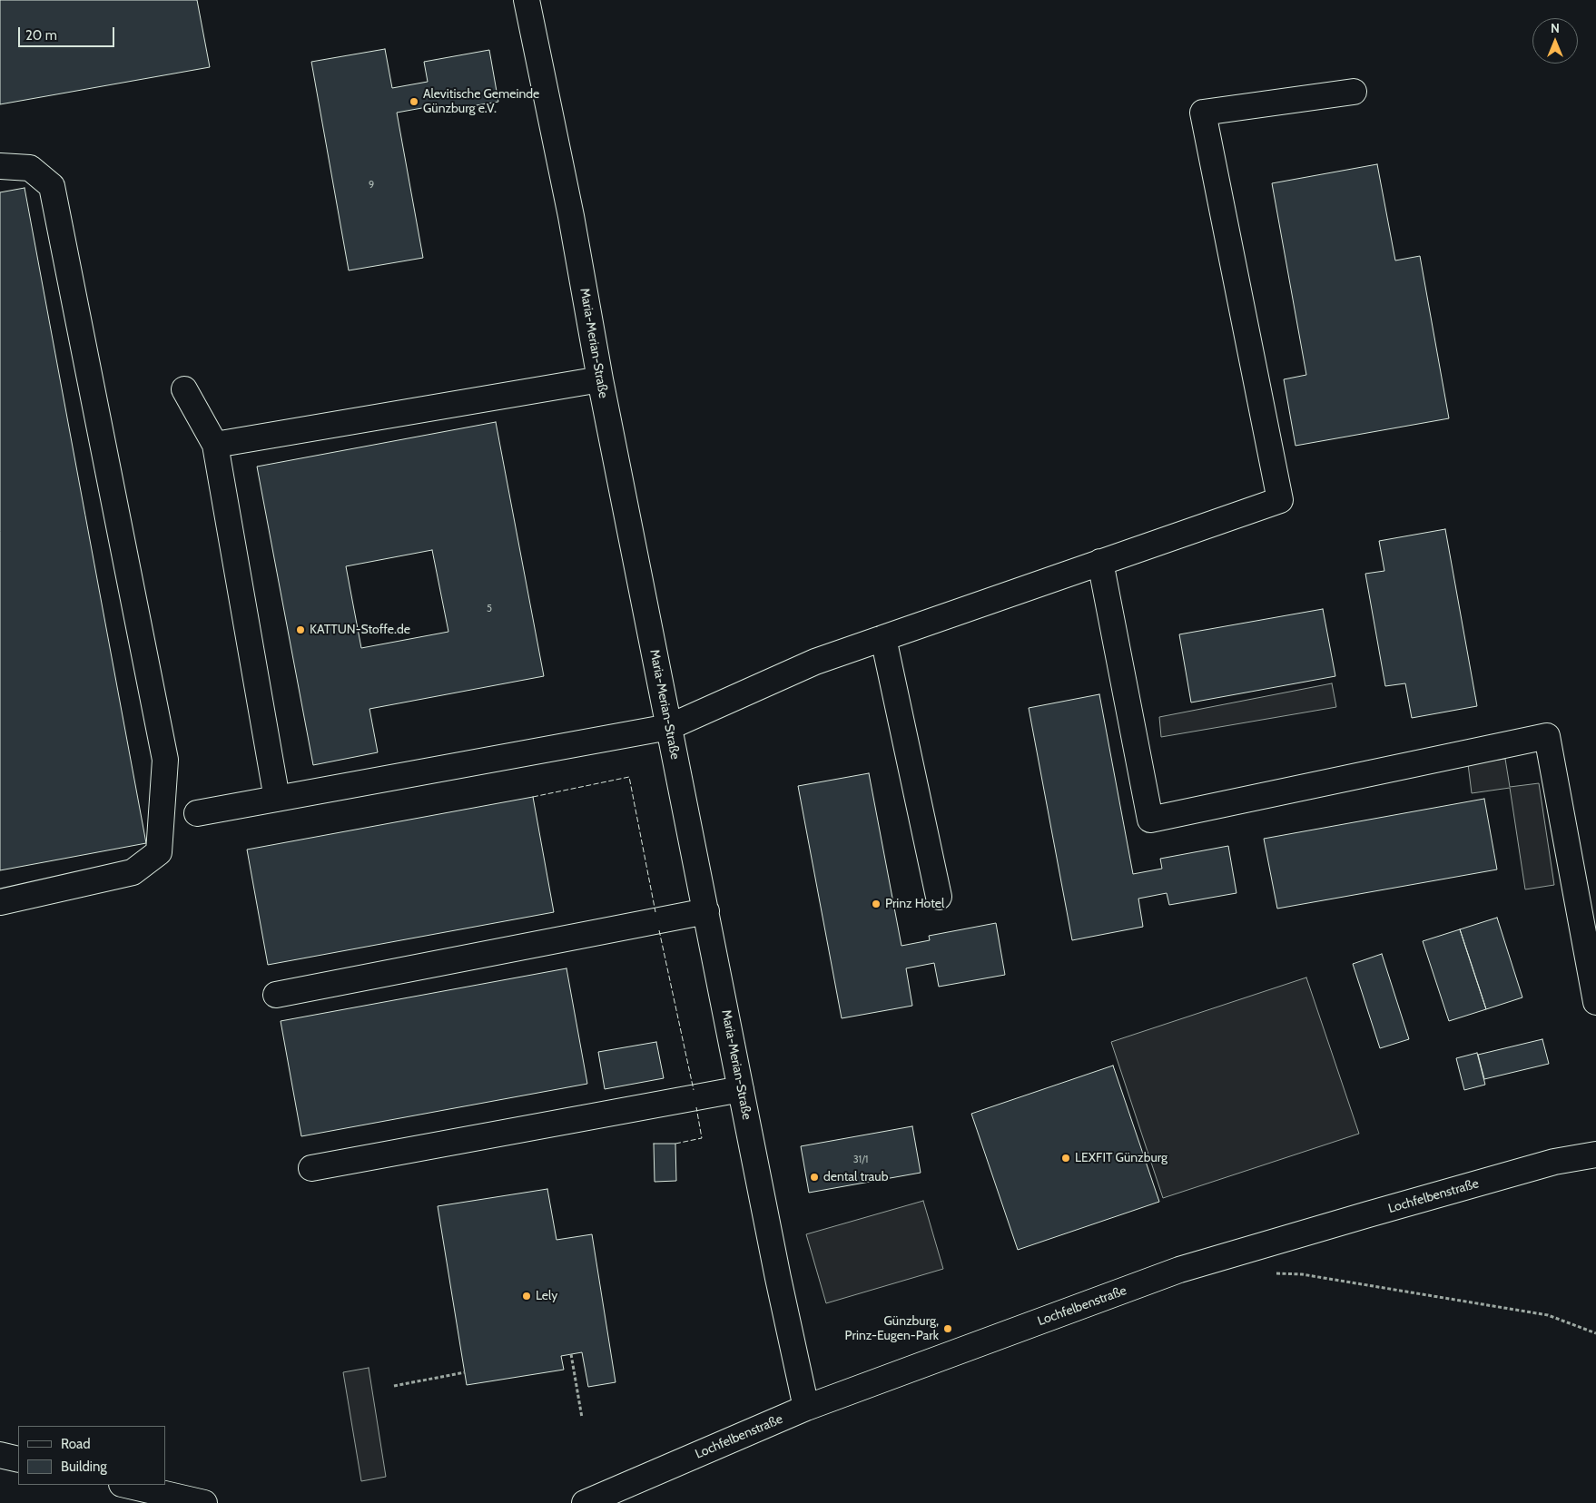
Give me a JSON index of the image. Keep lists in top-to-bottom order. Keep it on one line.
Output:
{"streets":{"street":["Maria-Merian-Straße","Lochfelbenstraße"]},"crossings":[["Maria-Merian-Straße","Lochfelbenstraße"]],"places":["Alevitische Gemeinde Günzburg e.V.","KATTUN-Stoffe.de","Prinz Hotel","LEXFIT Günzburg","dental traub","Lely","Günzburg, Prinz-Eugen-Park"],"house_numbers":["9","5","31/1"],"legend":["Road","Building"],"scale_bar":"20 m","north":"top"}
